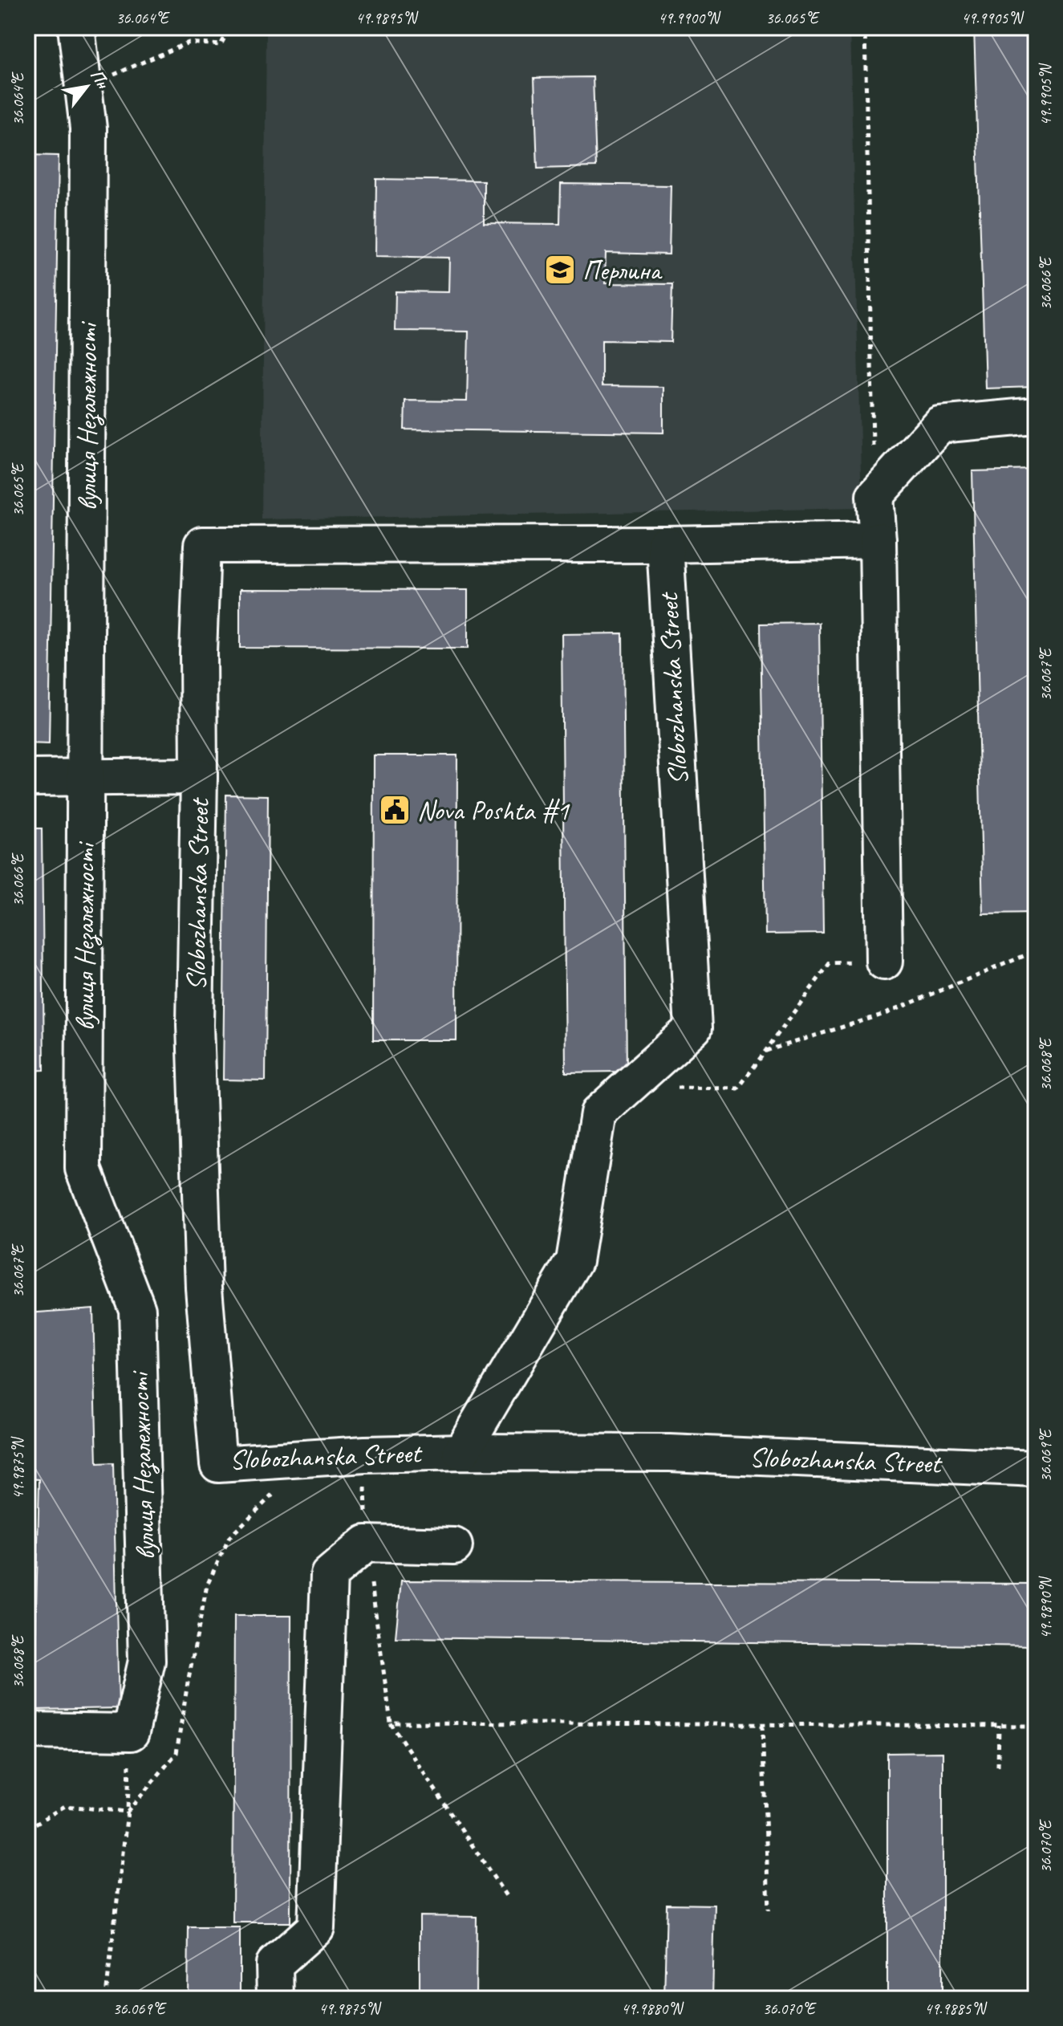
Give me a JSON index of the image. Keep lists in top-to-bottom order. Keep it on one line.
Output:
{"streets":{"street":["вулиця Незалежності","Slobozhanska Street"]},"places":{"school or university":["Перлина"],"public building":["Nova Poshta #1"]},"north":"top right","coordinates":["36.064°E","49.9895°N","49.9900°N","36.065°E","49.9905°N","36.066°E","36.067°E","36.068°E","36.069°E","49.9875°N","49.9890°N","36.070°E","49.9880°N","49.9885°N"]}
